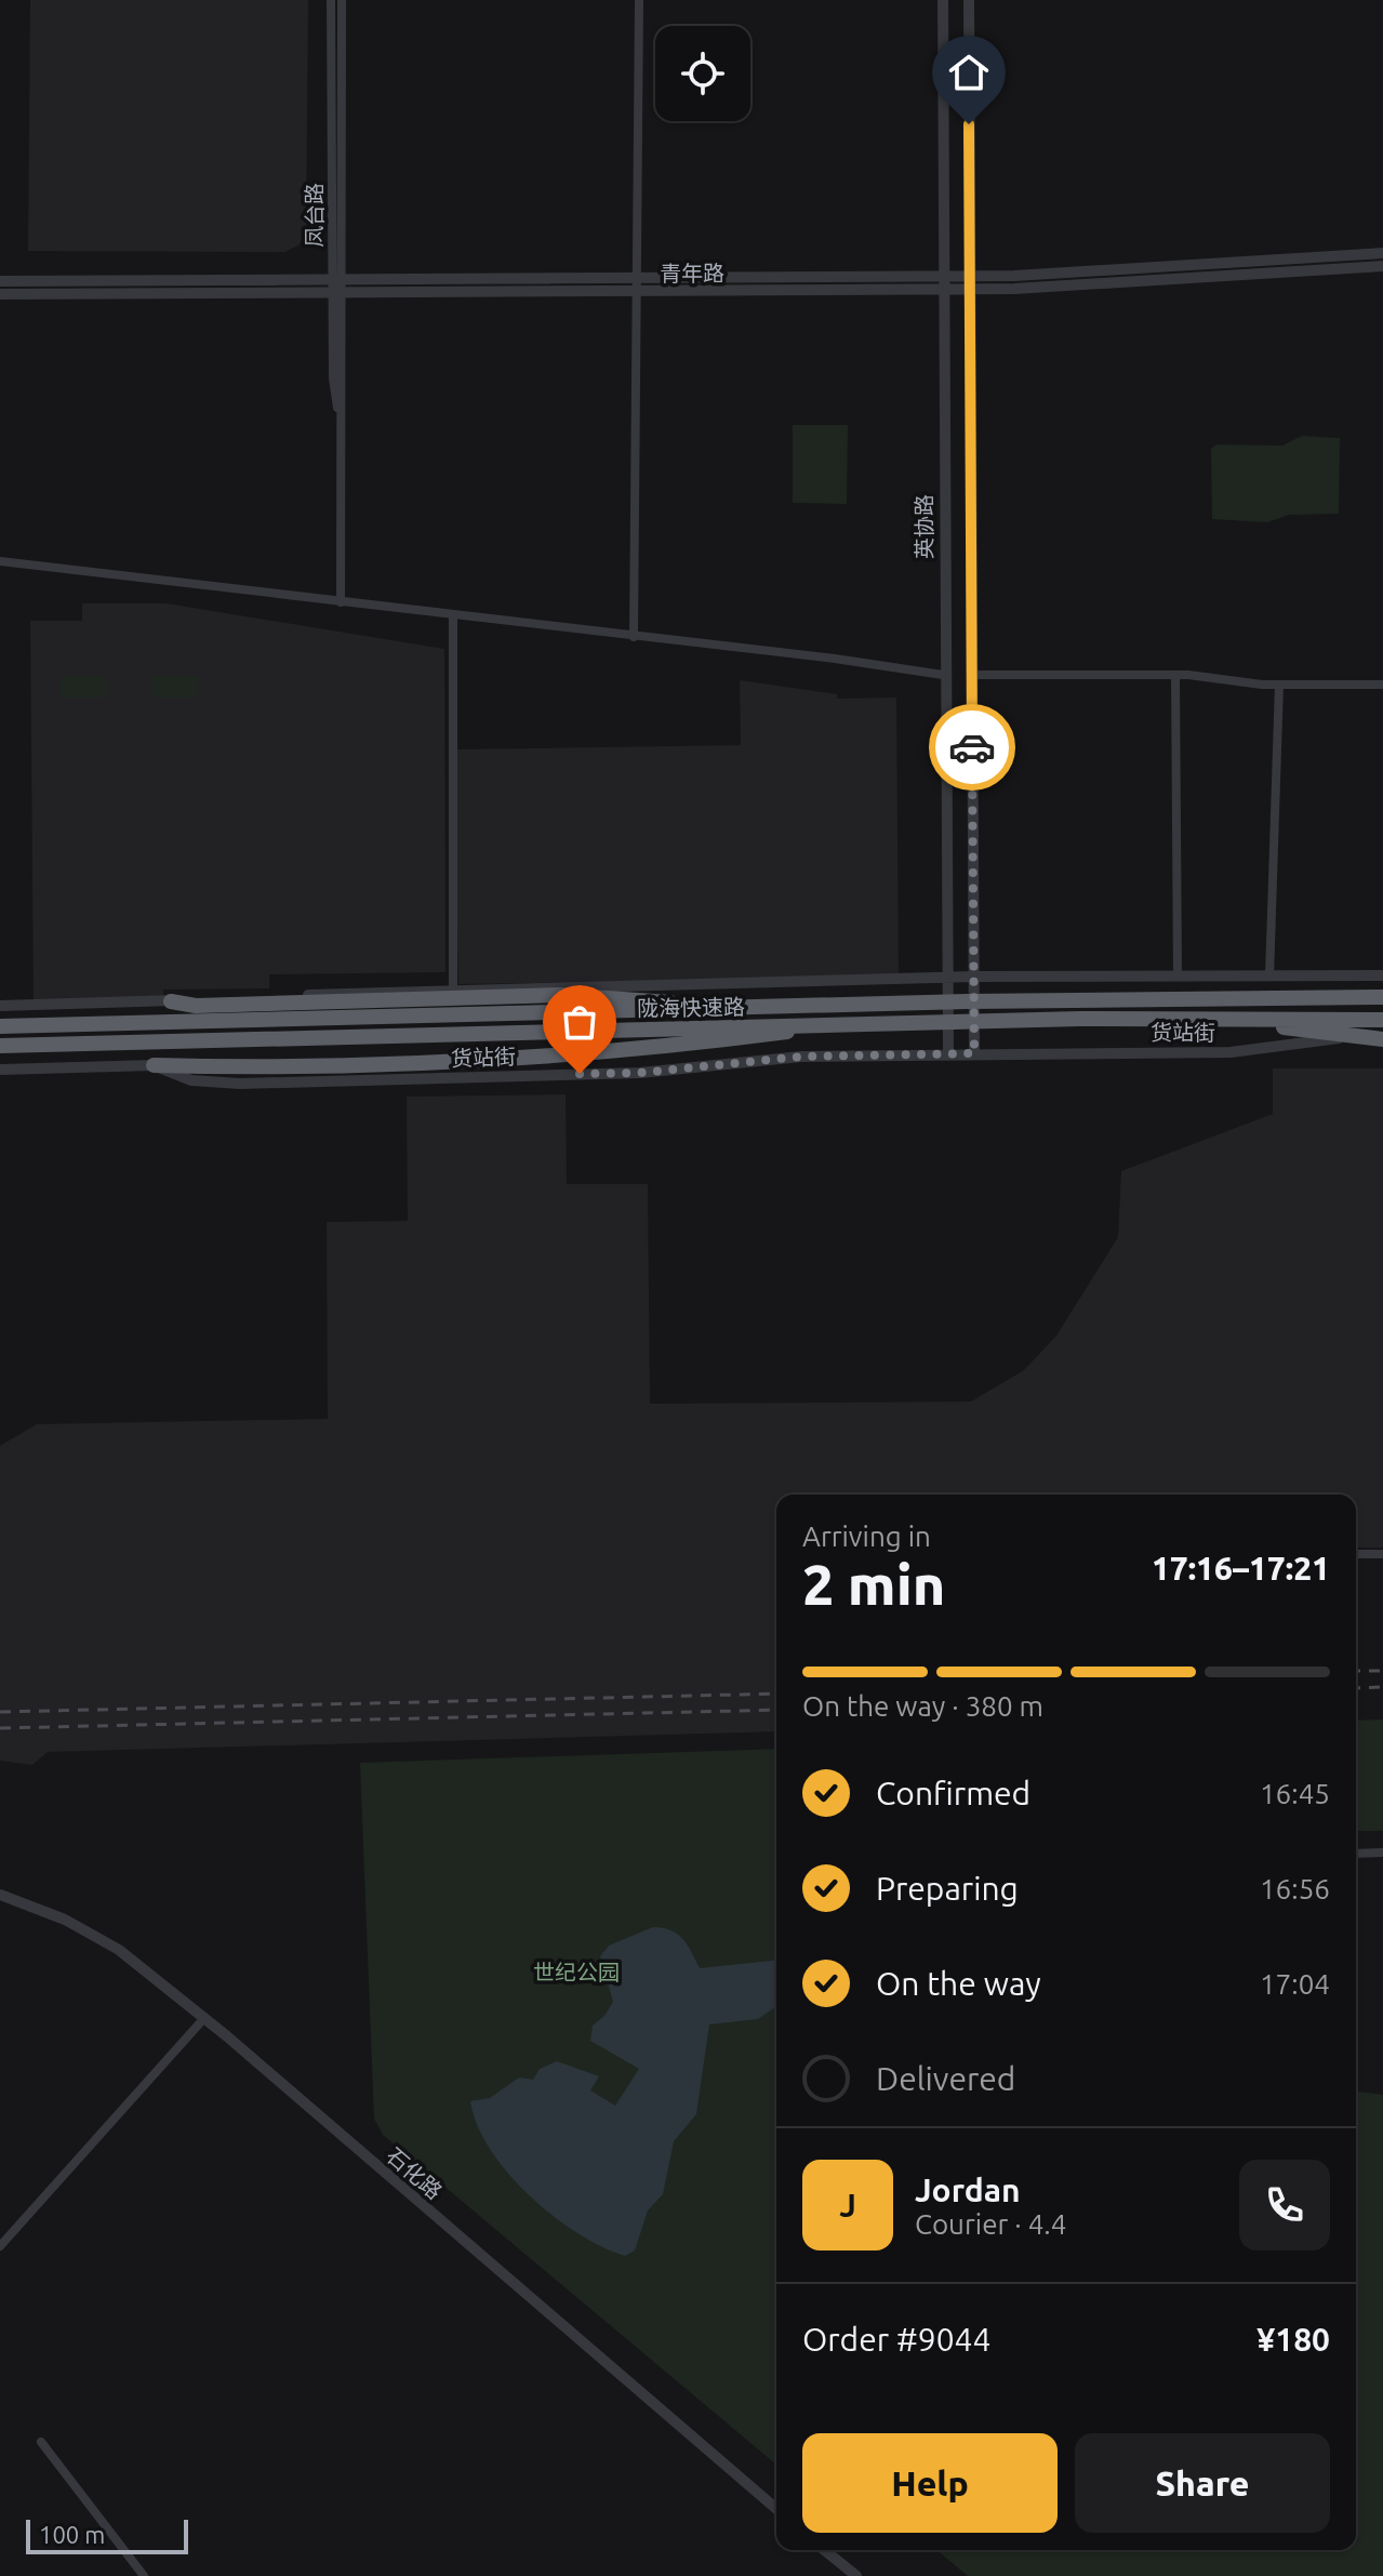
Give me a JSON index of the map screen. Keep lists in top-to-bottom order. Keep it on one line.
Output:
{"streets":{"highway":["陇海快速路"],"street":["凤台路","青年路","英协路","货站街","石化路"]},"crossings":[["凤台路","青年路"],["青年路","英协路"],["英协路","货站街"]],"parks":["世纪公园"],"scale_bar":"100 m","page":{"heading":["2 min","Arriving in","17:16–17:21"],"panel":["Jordan","Courier · 4.4","Order #9044","¥180"],"bar":"On the way · 380 m","list":[["Confirmed","16:45"],["Preparing","16:56"],["On the way","17:04"],"Delivered"],"round":"J","buttons":["Help","Share"],"scale":"100 m"}}
